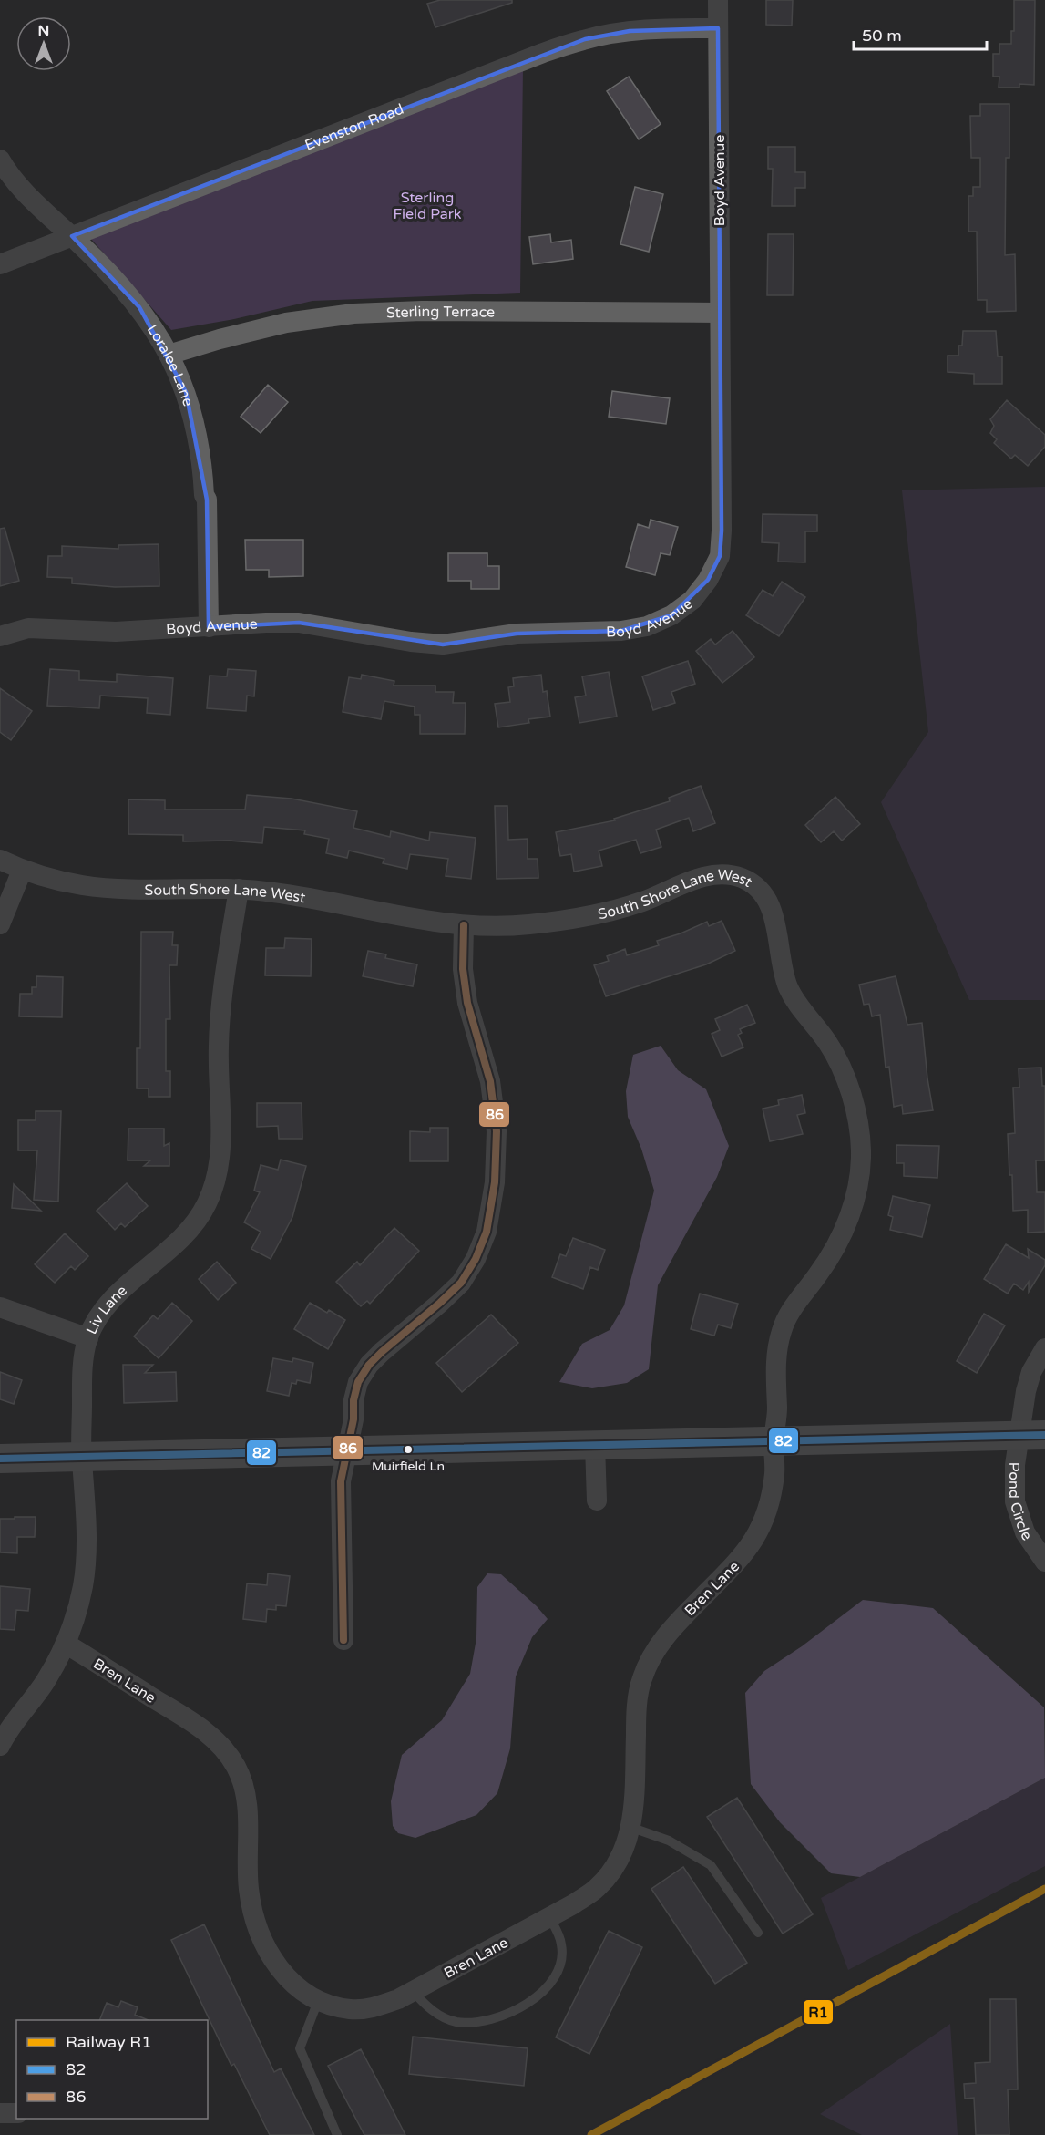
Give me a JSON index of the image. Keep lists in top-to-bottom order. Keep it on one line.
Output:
{"streets":{"street":["Evenston Road","Boyd Avenue","Sterling Terrace","Loralee Lane","South Shore Lane West","Liv Lane","Pond Circle","Bren Lane"]},"crossings":[["Evenston Road","Boyd Avenue"],["Evenston Road","Loralee Lane"],["Boyd Avenue","Sterling Terrace"],["Boyd Avenue","Loralee Lane"],["Sterling Terrace","Loralee Lane"],["South Shore Lane West","Liv Lane"],["South Shore Lane West","Bren Lane"],["Liv Lane","Bren Lane"]],"parks":["Sterling Field Park"],"places":["Muirfield Ln"],"lines":["transit line 86","transit line 82","rail line R1"],"legend":["Railway R1","82","86"],"scale_bar":"50 m","north":"top"}
